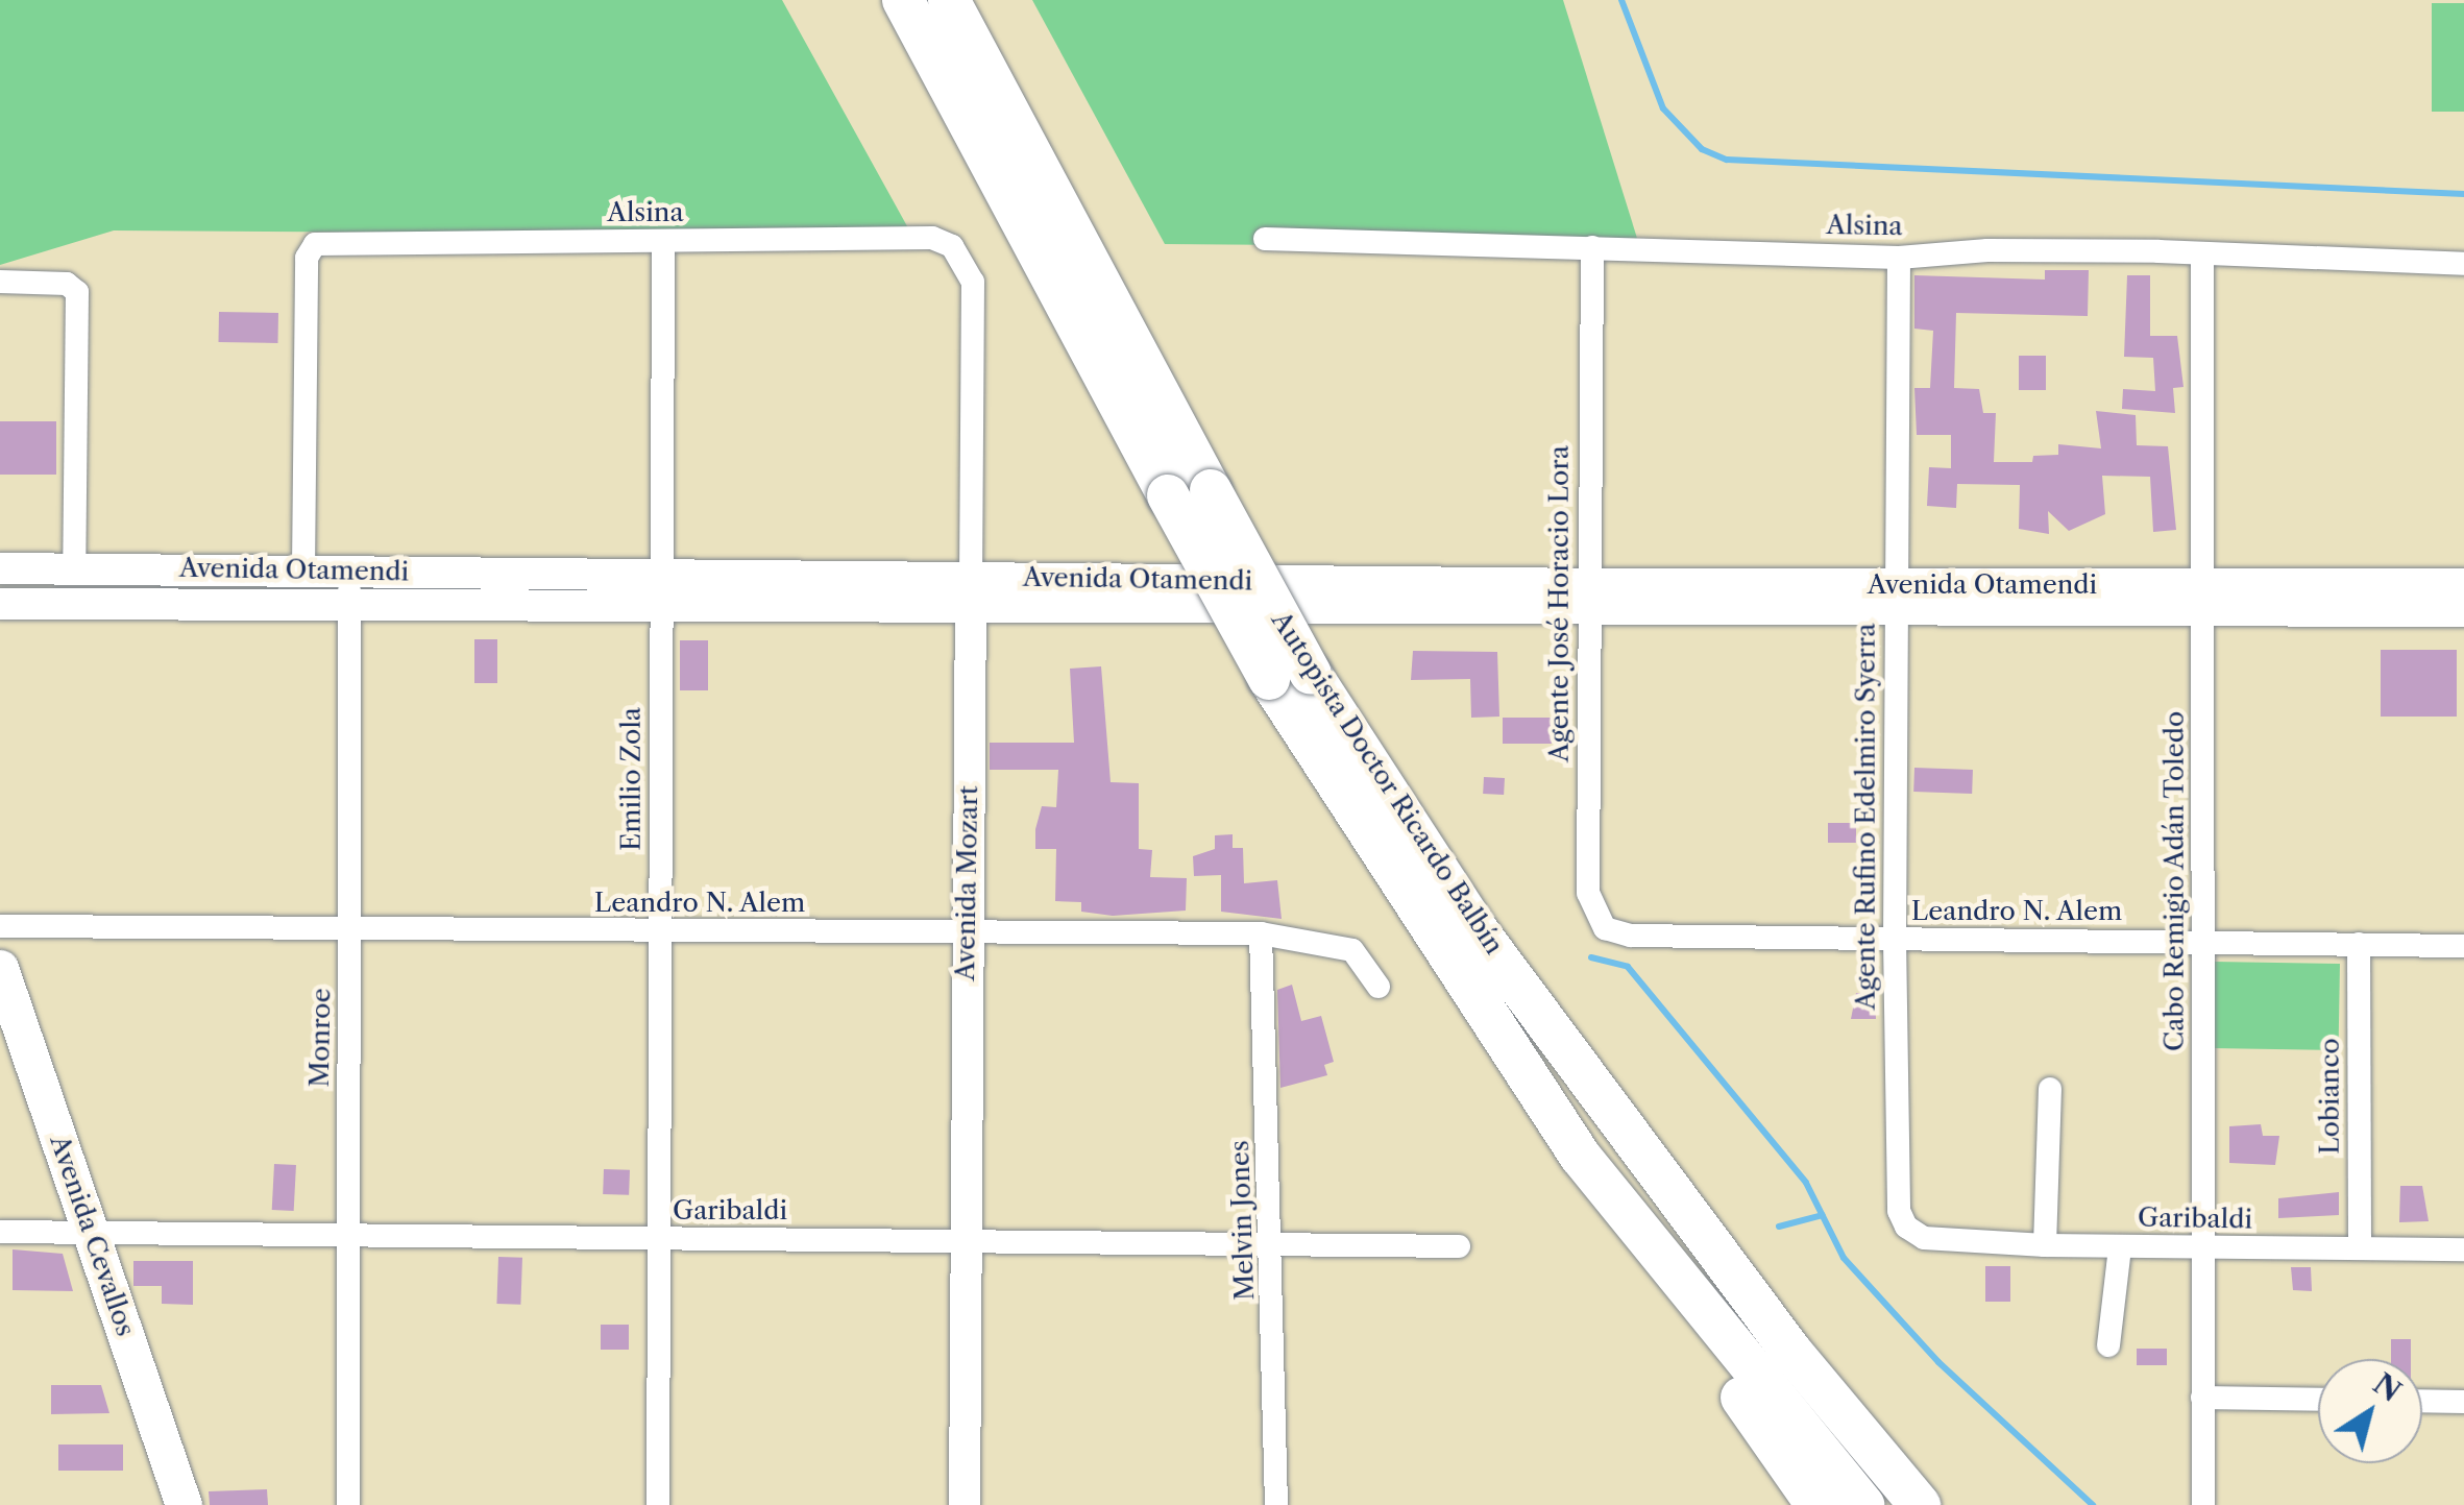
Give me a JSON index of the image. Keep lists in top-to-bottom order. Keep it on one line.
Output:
{"streets":{"highway":["Autopista Doctor Ricardo Balbín"],"main road":["Avenida Otamendi","Avenida Mozart","Avenida Cevallos"],"street":["Alsina","Agente José Horacio Lora","Emilio Zola","Agente Rufino Edelmiro Syerra","Cabo Remigio Adán Toledo","Leandro N. Alem","Monroe","Lobianco","Garibaldi","Melvin Jones"]},"crossings":[["Alsina","Avenida Otamendi"],["Alsina","Agente José Horacio Lora"],["Alsina","Emilio Zola"],["Alsina","Agente Rufino Edelmiro Syerra"],["Alsina","Cabo Remigio Adán Toledo"],["Alsina","Avenida Mozart"],["Avenida Otamendi","Agente José Horacio Lora"],["Avenida Otamendi","Emilio Zola"],["Avenida Otamendi","Agente Rufino Edelmiro Syerra"],["Avenida Otamendi","Cabo Remigio Adán Toledo"],["Avenida Otamendi","Avenida Mozart"],["Avenida Otamendi","Monroe"],["Agente José Horacio Lora","Leandro N. Alem"],["Emilio Zola","Leandro N. Alem"],["Emilio Zola","Garibaldi"],["Agente Rufino Edelmiro Syerra","Leandro N. Alem"],["Agente Rufino Edelmiro Syerra","Garibaldi"],["Cabo Remigio Adán Toledo","Leandro N. Alem"],["Cabo Remigio Adán Toledo","Garibaldi"],["Avenida Mozart","Leandro N. Alem"],["Avenida Mozart","Garibaldi"],["Leandro N. Alem","Monroe"],["Leandro N. Alem","Lobianco"],["Leandro N. Alem","Melvin Jones"],["Monroe","Garibaldi"],["Lobianco","Garibaldi"],["Garibaldi","Melvin Jones"],["Garibaldi","Avenida Cevallos"]],"north":"top right"}
